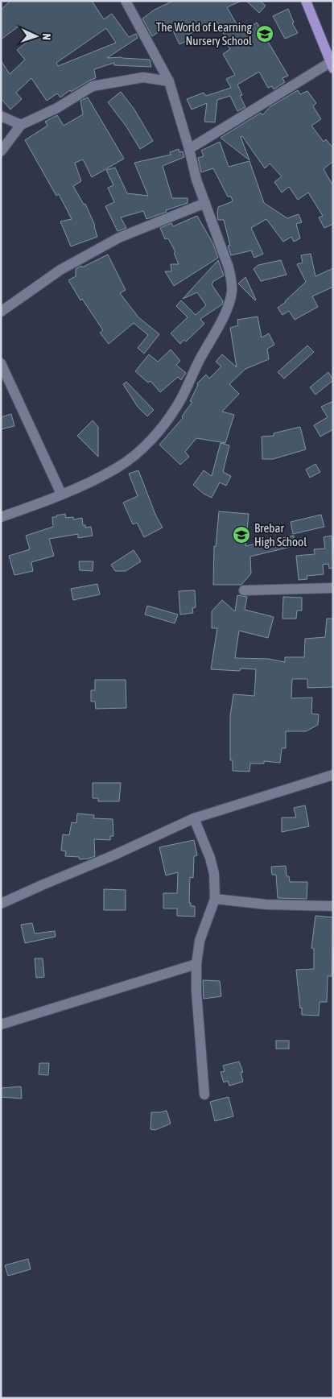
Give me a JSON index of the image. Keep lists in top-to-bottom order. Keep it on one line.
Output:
{"places":{"school or university":["The World of Learning Nursery School","Brebar High School"]},"north":"right"}
